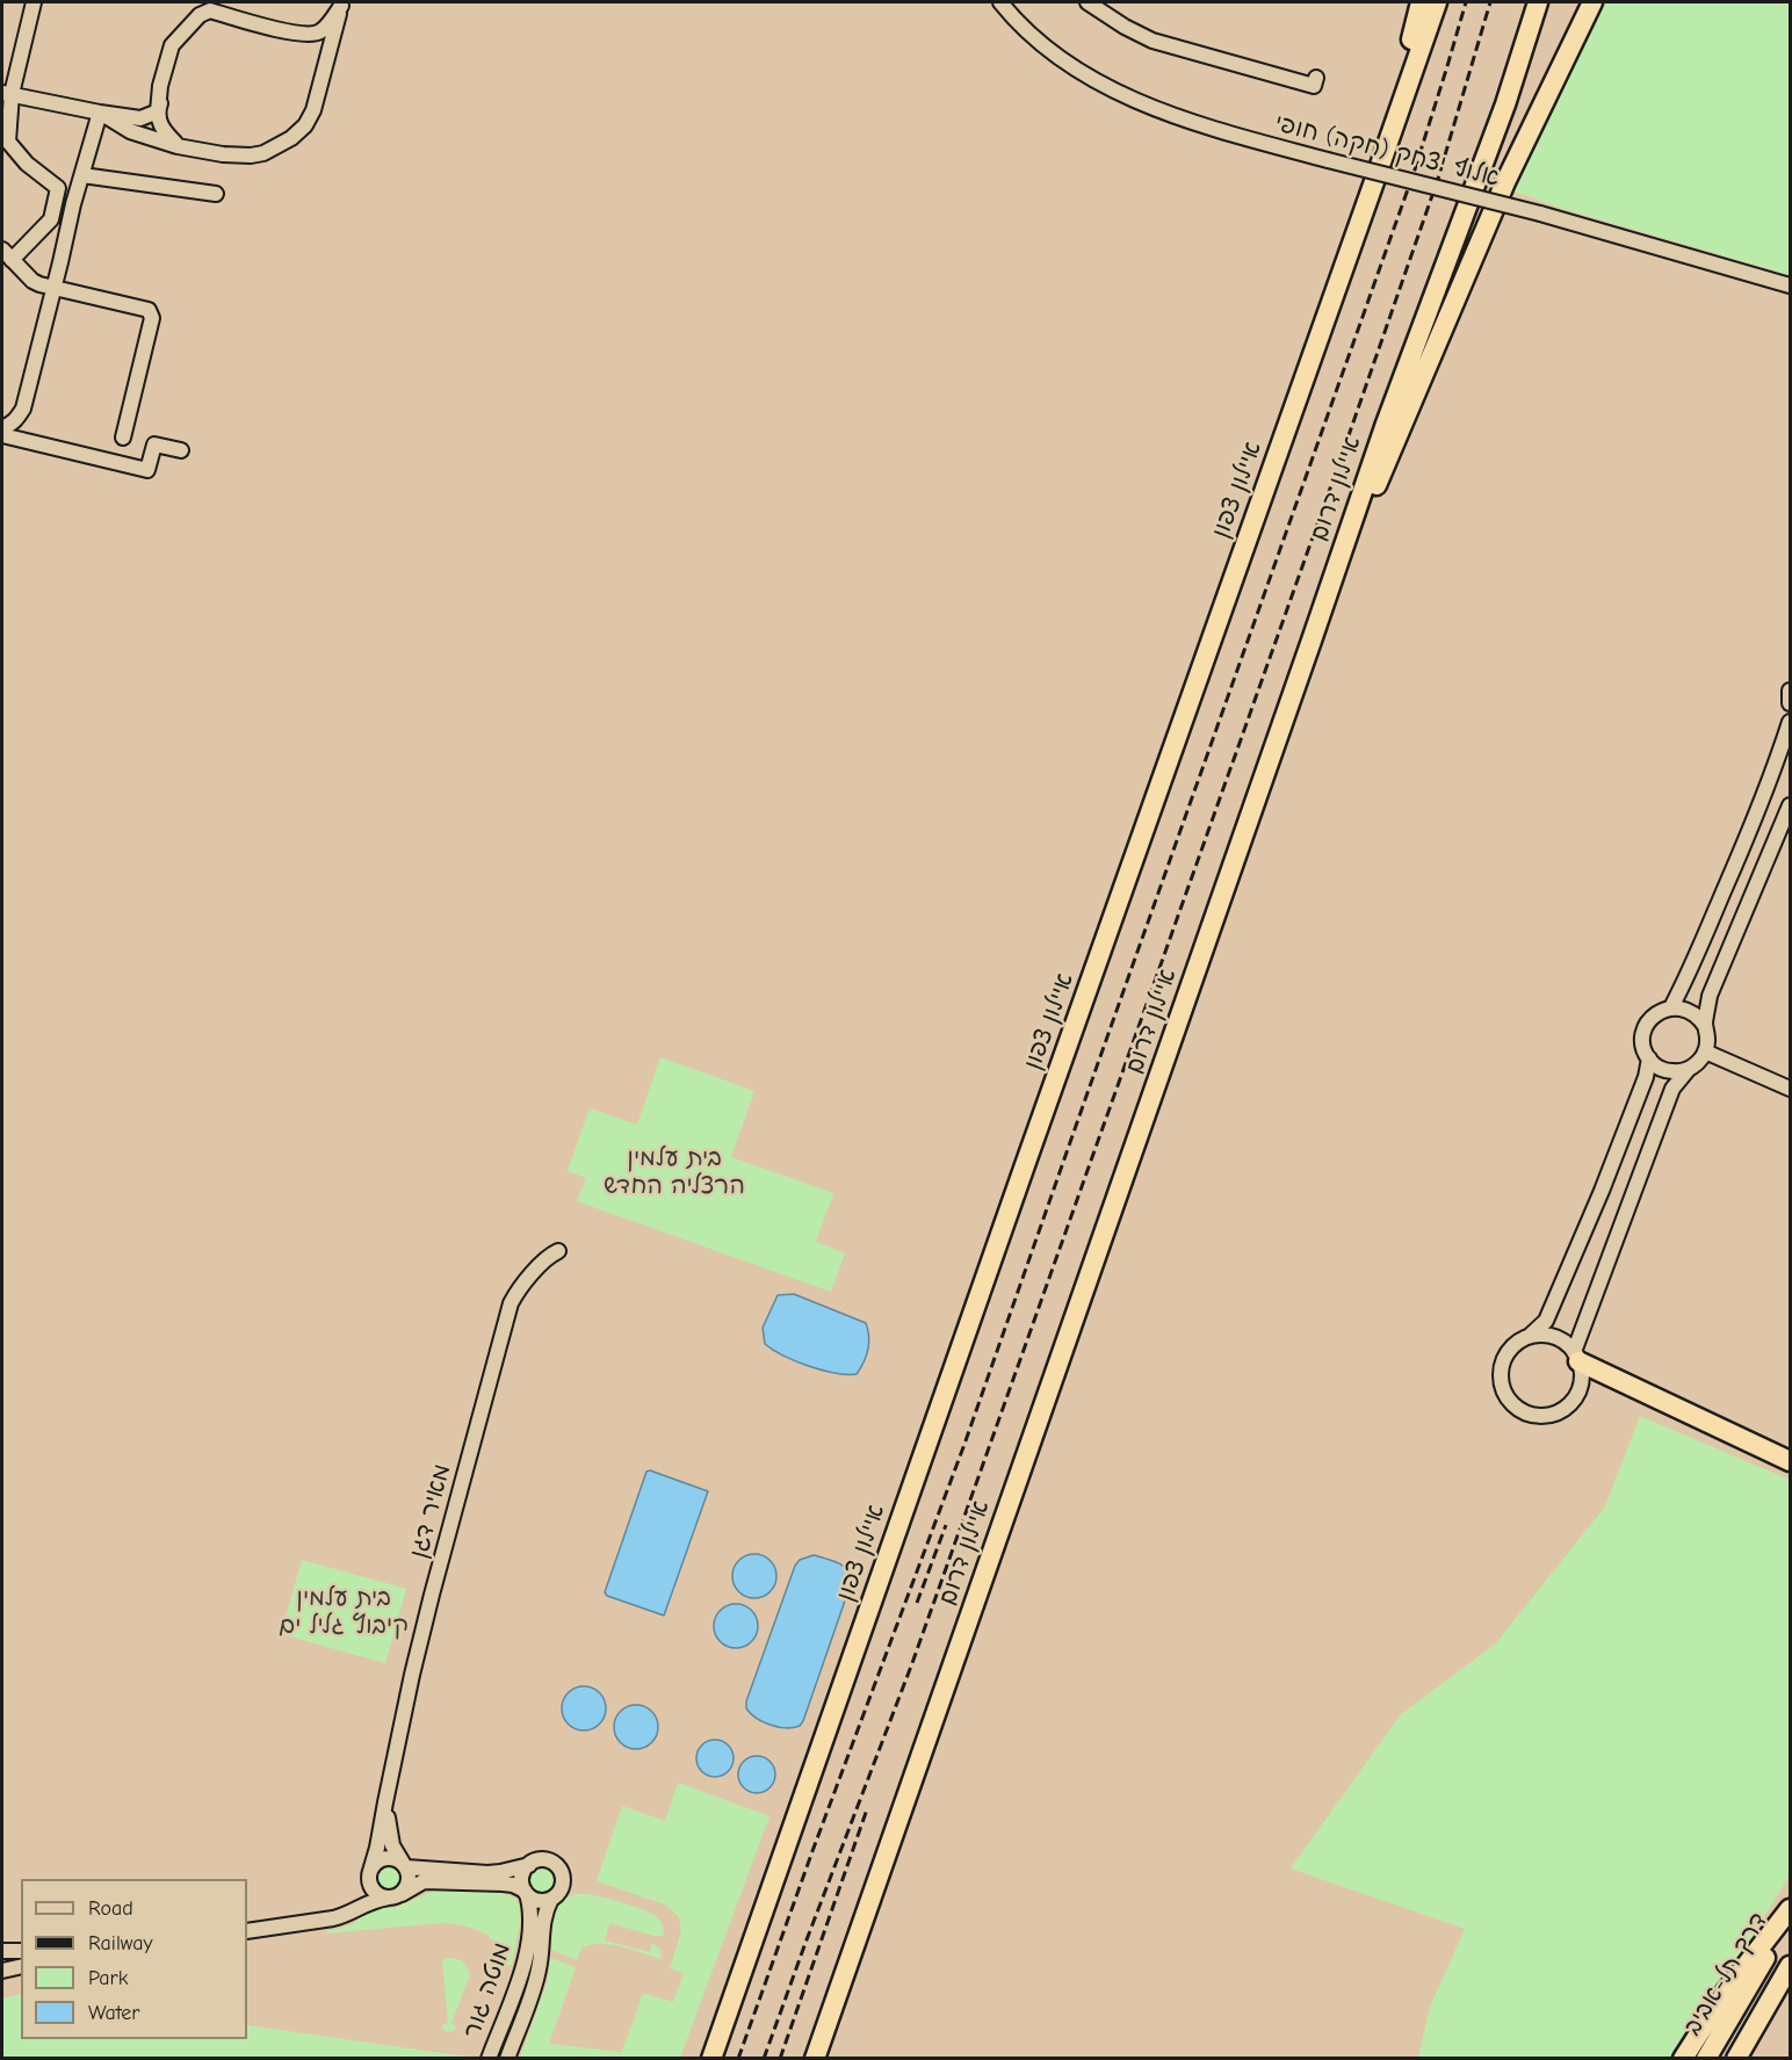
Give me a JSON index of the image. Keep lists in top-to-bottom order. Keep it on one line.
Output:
{"streets":{"highway":["איילון דרום","איילון צפון","דרך תל-אביב"],"street":["אלוף יצחק (חקה) חופי","מאיר דגן","מוטה גור"]},"parks":["בית עלמין הרצליה החדש","בית עלמין קיבוץ גליל ים"],"legend":["Road","Railway","Park","Water"]}
